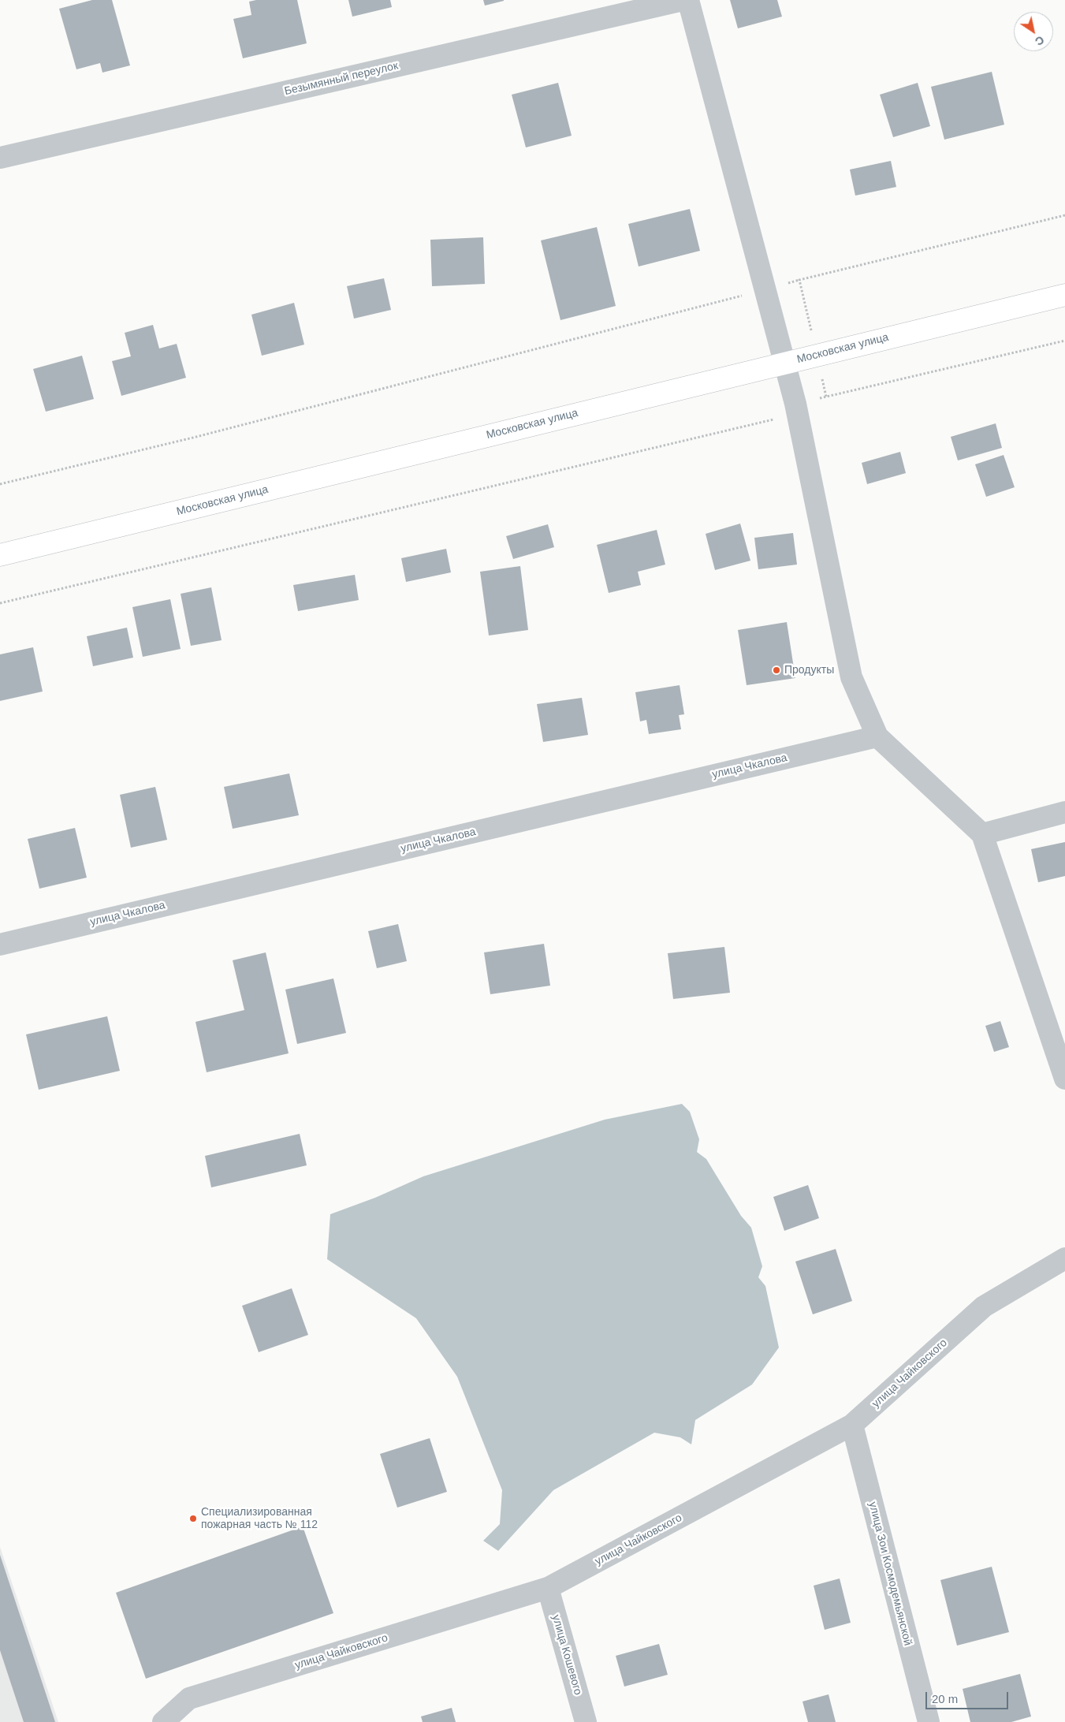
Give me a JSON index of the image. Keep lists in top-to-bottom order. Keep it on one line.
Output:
{"streets":{"main road":["Московская улица"],"street":["Безымянный переулок","улица Чкалова","улица Чайковского","улица Зои Космодемьянской","улица Кошевого"]},"crossings":[["улица Чайковского","улица Зои Космодемьянской"],["улица Чайковского","улица Кошевого"]],"places":["Продукты","Специализированная пожарная часть № 112"],"scale_bar":"20 m","north":"bottom right"}
